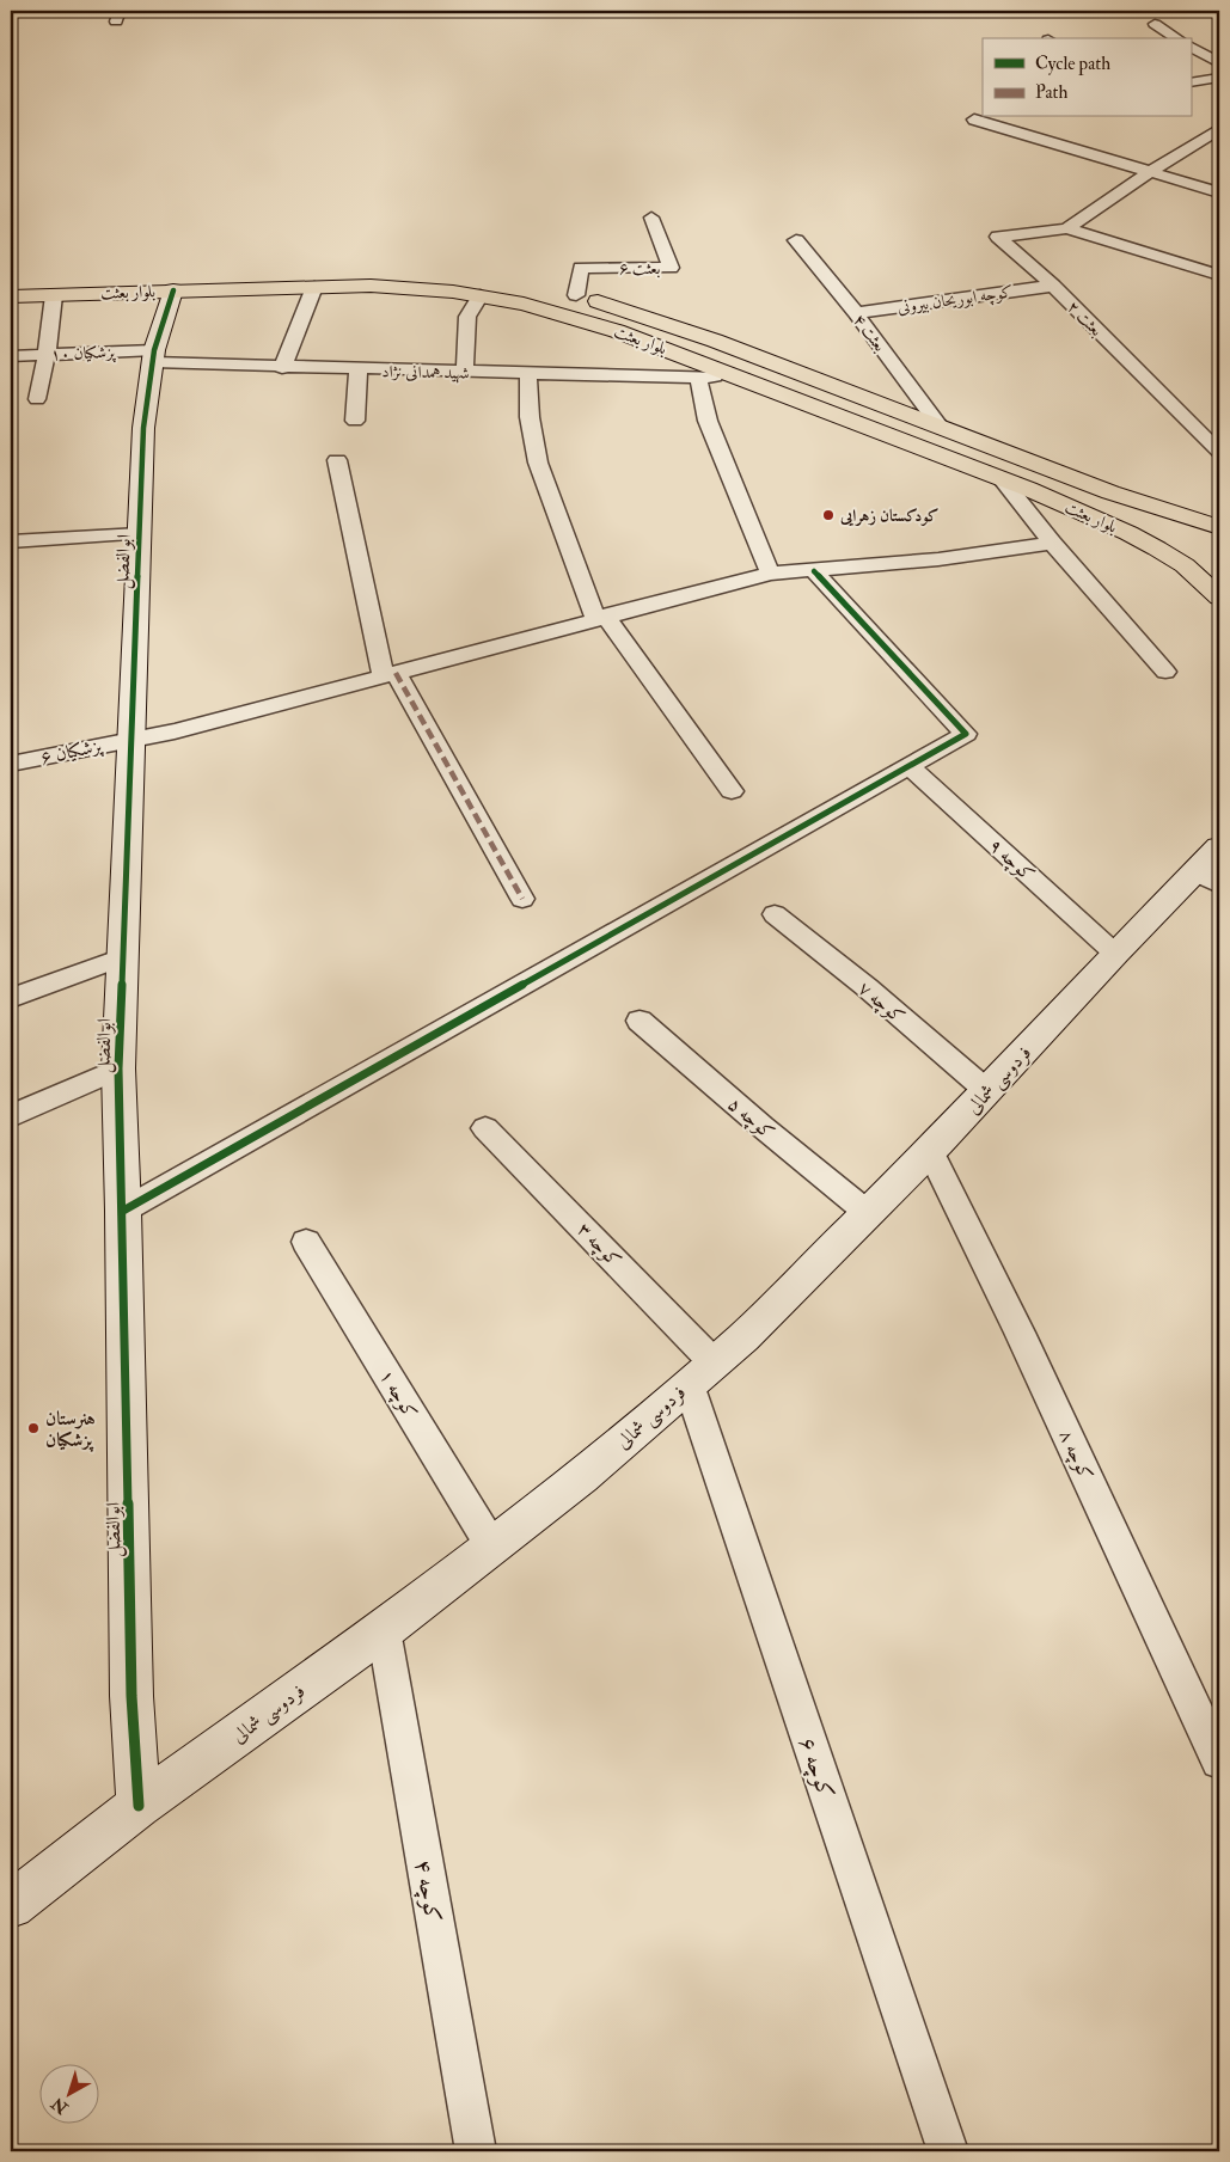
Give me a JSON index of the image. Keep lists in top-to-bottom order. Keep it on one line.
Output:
{"streets":{"main road":["بلوار بعثت"],"street":["بعثت ۶","کوچه ابوریحان بیرونی","بعثت ۲","بعثت ۴","پزشکیان ۱۰","شهید همدانی نژاد","ابوالفضل","پزشکیان ۶","کوچه ۹","کوچه ۷","فردوسی شمالی","کوچه ۵","کوچه ۳","کوچه ۱","کوچه ۸","کوچه ۶","کوچه ۴"]},"crossings":[["بعثت ۶","بلوار بعثت"],["بلوار بعثت","بعثت ۴"],["بلوار بعثت","شهید همدانی نژاد"],["بلوار بعثت","ابوالفضل"],["کوچه ابوریحان بیرونی","بعثت ۲"],["کوچه ابوریحان بیرونی","بعثت ۴"],["پزشکیان ۱۰","شهید همدانی نژاد"],["پزشکیان ۱۰","ابوالفضل"],["شهید همدانی نژاد","ابوالفضل"],["ابوالفضل","پزشکیان ۶"],["ابوالفضل","فردوسی شمالی"],["کوچه ۹","فردوسی شمالی"],["کوچه ۷","فردوسی شمالی"],["فردوسی شمالی","کوچه ۵"],["فردوسی شمالی","کوچه ۳"],["فردوسی شمالی","کوچه ۱"],["فردوسی شمالی","کوچه ۸"],["فردوسی شمالی","کوچه ۶"],["فردوسی شمالی","کوچه ۴"],["کوچه ۳","کوچه ۶"]],"places":["کودکستان زهرایی","هنرستان پزشکیان"],"legend":["Cycle path","Path"],"north":"bottom left"}
